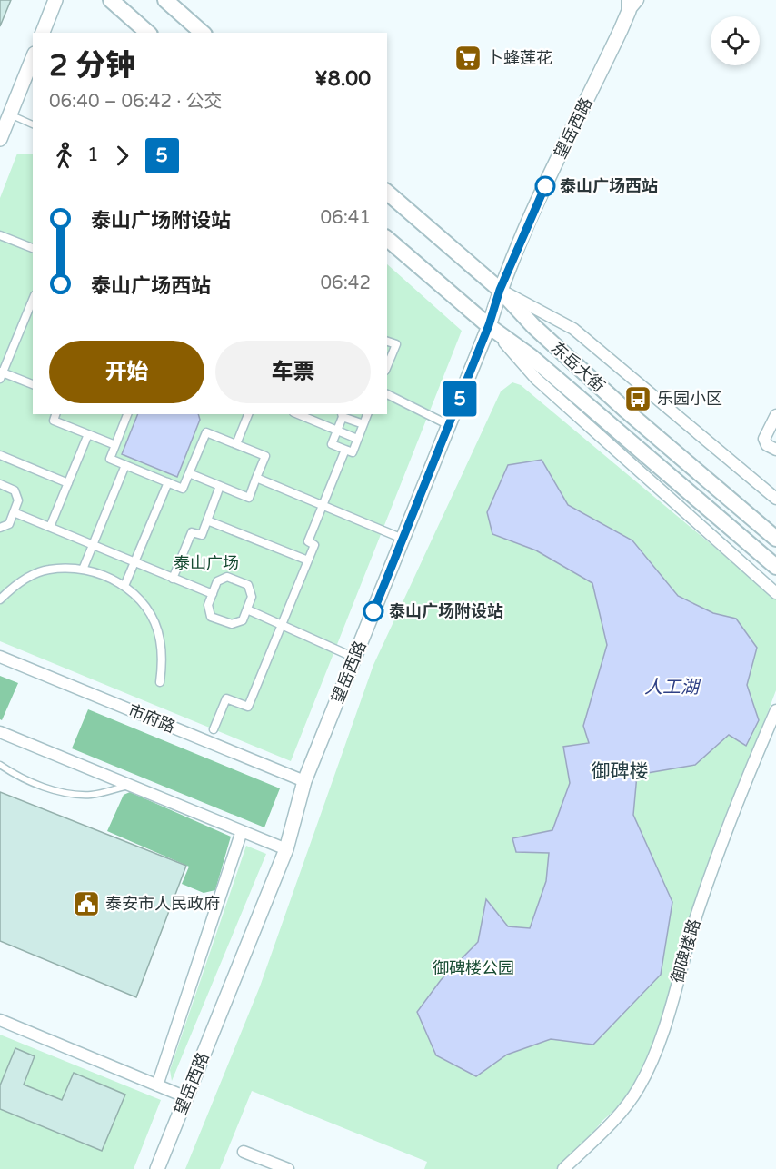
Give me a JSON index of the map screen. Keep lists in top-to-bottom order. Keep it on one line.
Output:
{"streets":{"main road":["东岳大街"],"street":["望岳西路","市府路","御碑楼路"]},"crossings":[["望岳西路","东岳大街"],["望岳西路","市府路"]],"districts":["御碑楼"],"water":["人工湖"],"parks":["泰山广场","御碑楼公园"],"places":{"supermarket":["卜蜂莲花"],"other":["泰山广场西站","泰山广场附设站"],"bus stop":["乐园小区"],"public building":["泰安市人民政府"]},"lines":["bus line 5"],"page":{"on_map":"5","heading":["2 分钟","06:40 – 06:42 · 公交","¥8.00"],"legs":["1","5"],"list":[{"name":"泰山广场附设站","value":"06:41"},{"name":"泰山广场西站","value":"06:42"}],"buttons":["开始","车票"]}}
